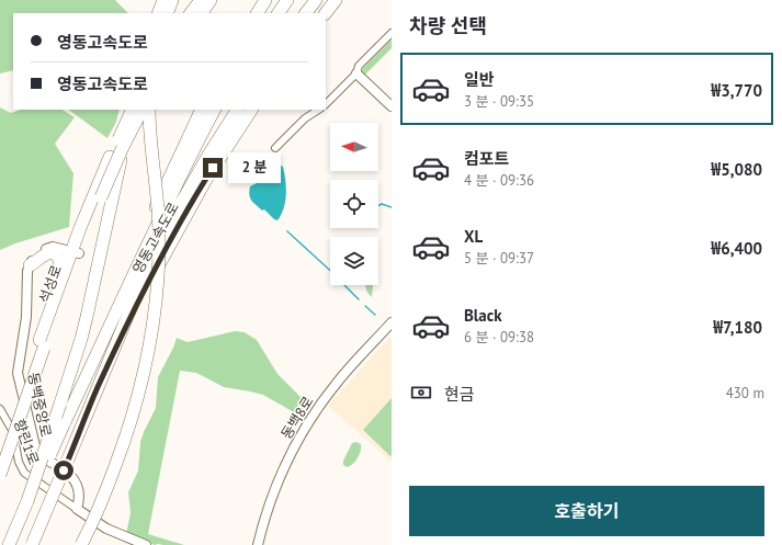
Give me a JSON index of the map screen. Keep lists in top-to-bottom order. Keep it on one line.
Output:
{"streets":{"highway":["영동고속도로","석성로"],"street":["동백중앙로","동백8로","향린1로"]},"crossings":[["동백중앙로","향린1로"]],"north":"left","page":{"heading":"차량 선택","banner":["영동고속도로","영동고속도로"],"list":[{"name":"일반","note":"3 분 · 09:35","value":"₩3,770"},{"name":"컴포트","note":"4 분 · 09:36","value":"₩5,080"},{"name":"XL","note":"5 분 · 09:37","value":"₩6,400"},{"name":"Black","note":"6 분 · 09:38","value":"₩7,180"}],"bubble":"2 분","pay":["현금","430 m"],"buttons":"호출하기"}}
